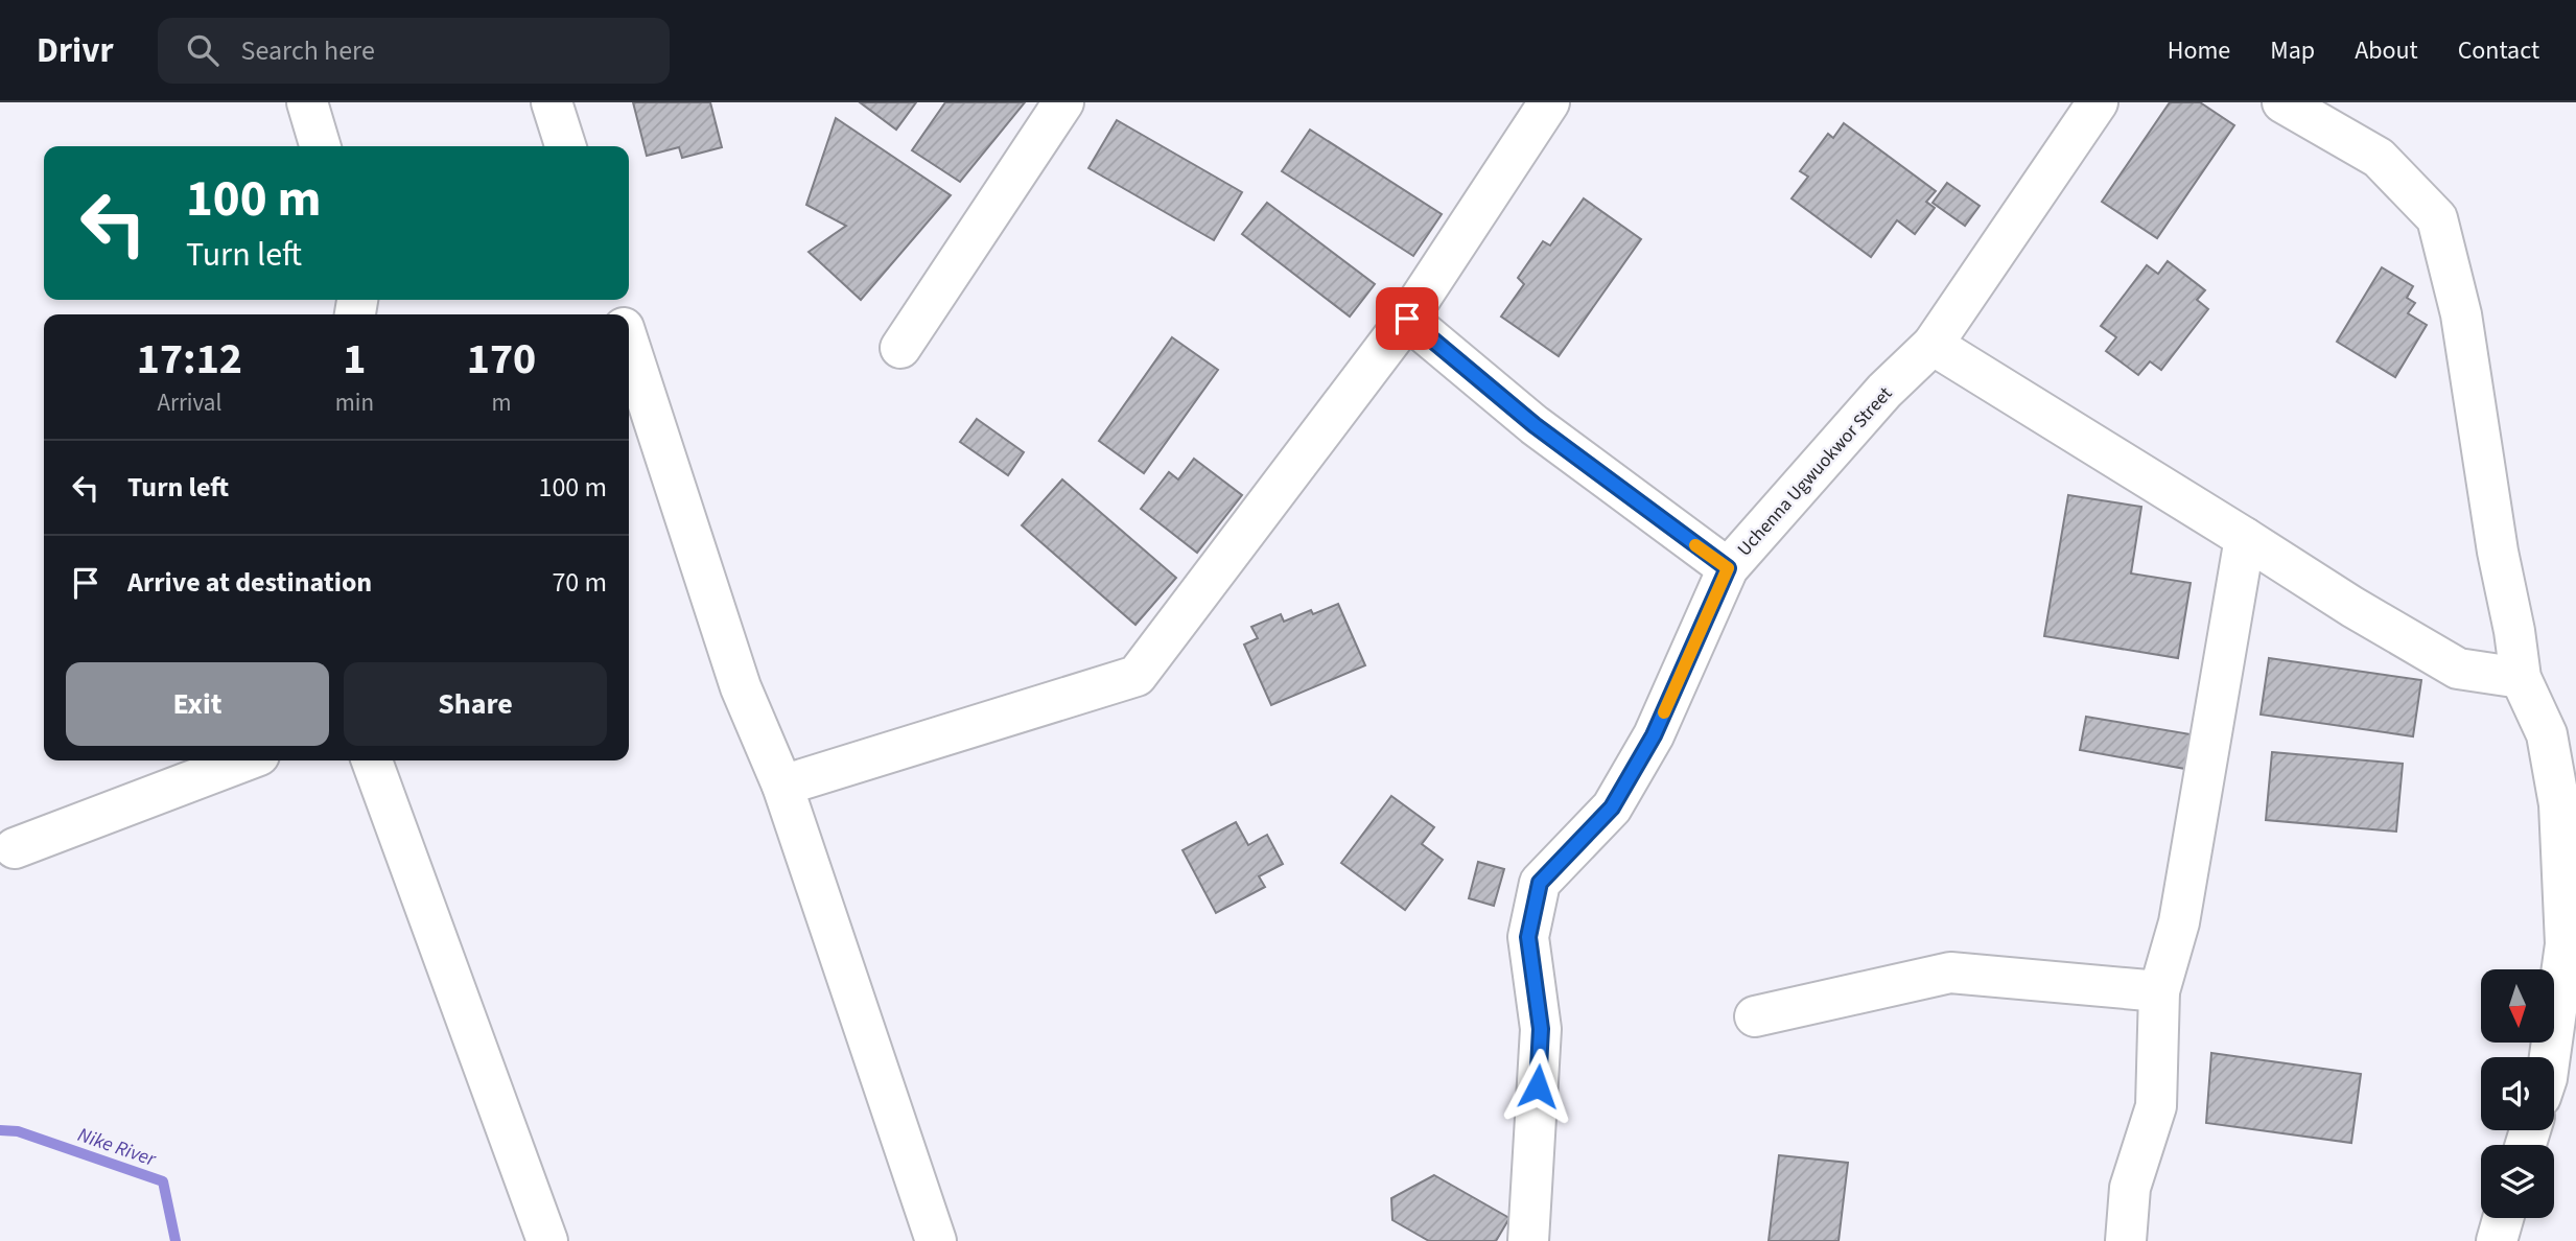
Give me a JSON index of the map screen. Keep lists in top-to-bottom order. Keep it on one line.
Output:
{"streets":{"street":["Uchenna Ugwuokwor Street"]},"water":["Nike River"],"north":"bottom","page":{"header":"Drivr","search":"Search here","nav":["Home","Map","About","Contact"],"turn":["100 m","Turn left"],"eta":["17:12","Arrival","1","min","170","m"],"list":[{"name":"Turn left","value":"100 m"},{"name":"Arrive at destination","value":"70 m"}],"buttons":["Exit","Share"]}}
